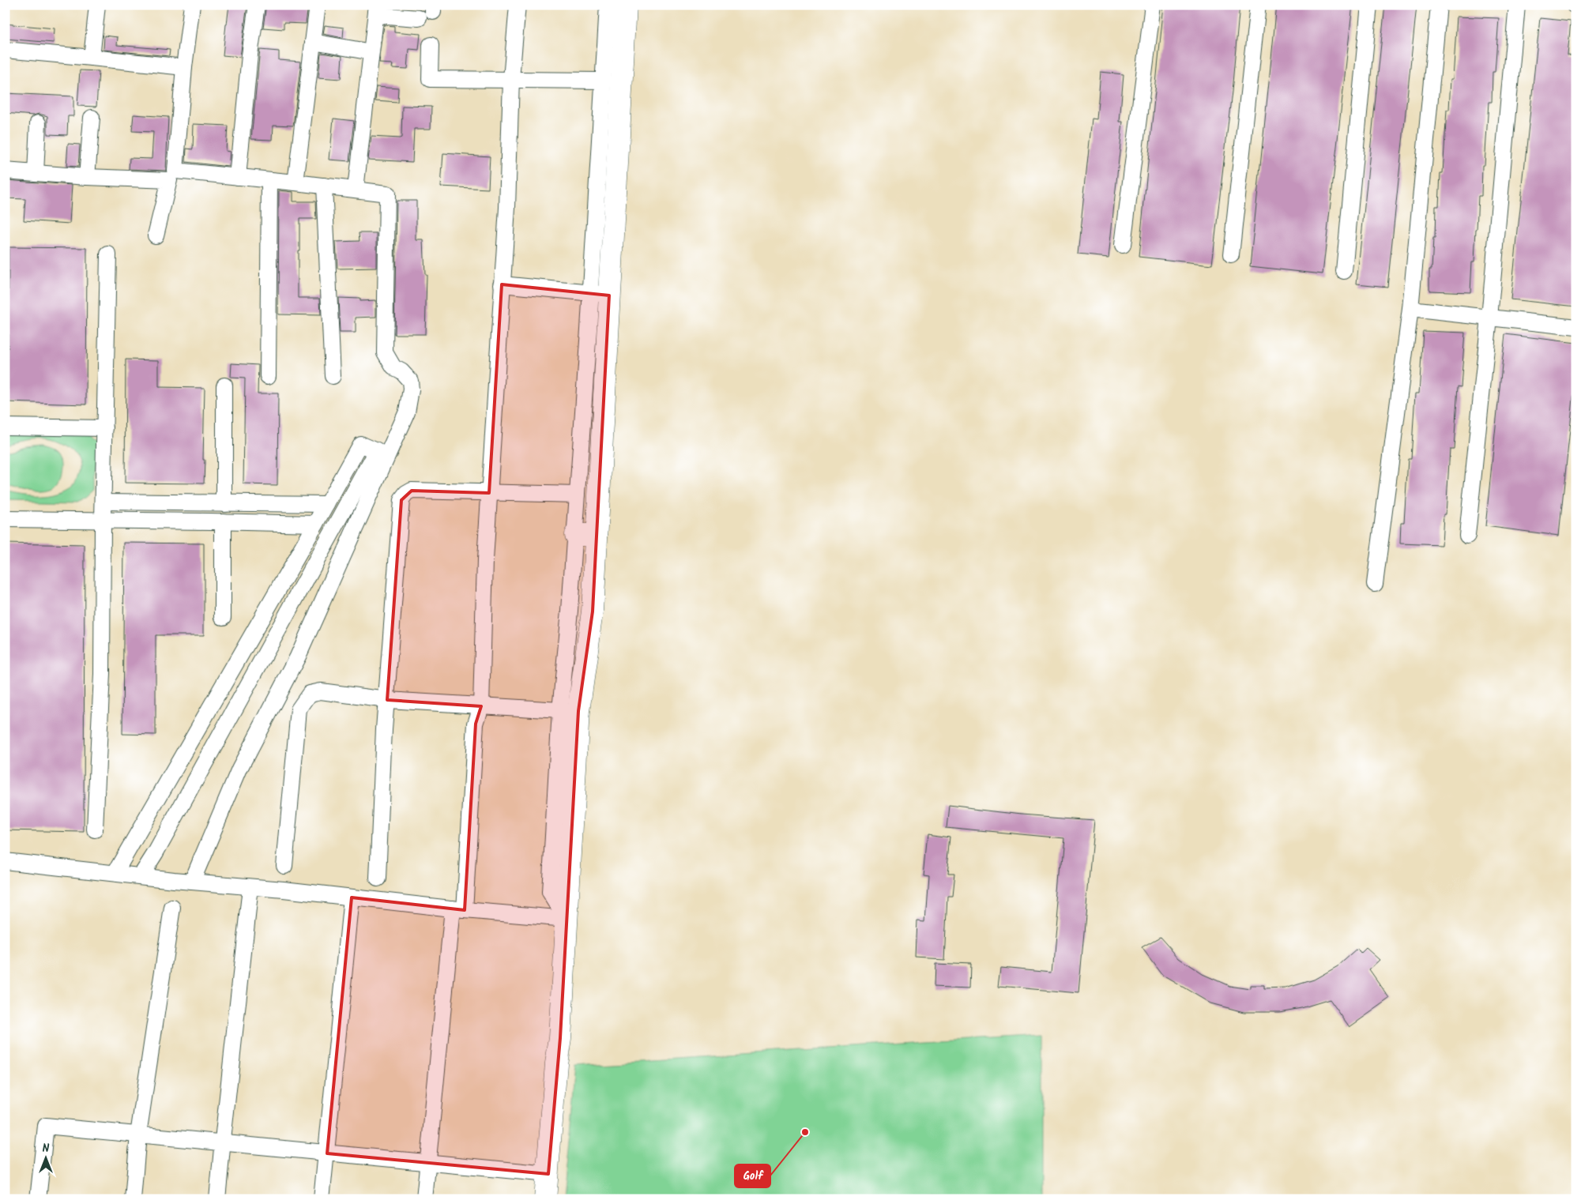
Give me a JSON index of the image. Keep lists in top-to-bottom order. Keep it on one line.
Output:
{"places":["Golf"],"north":"top"}
